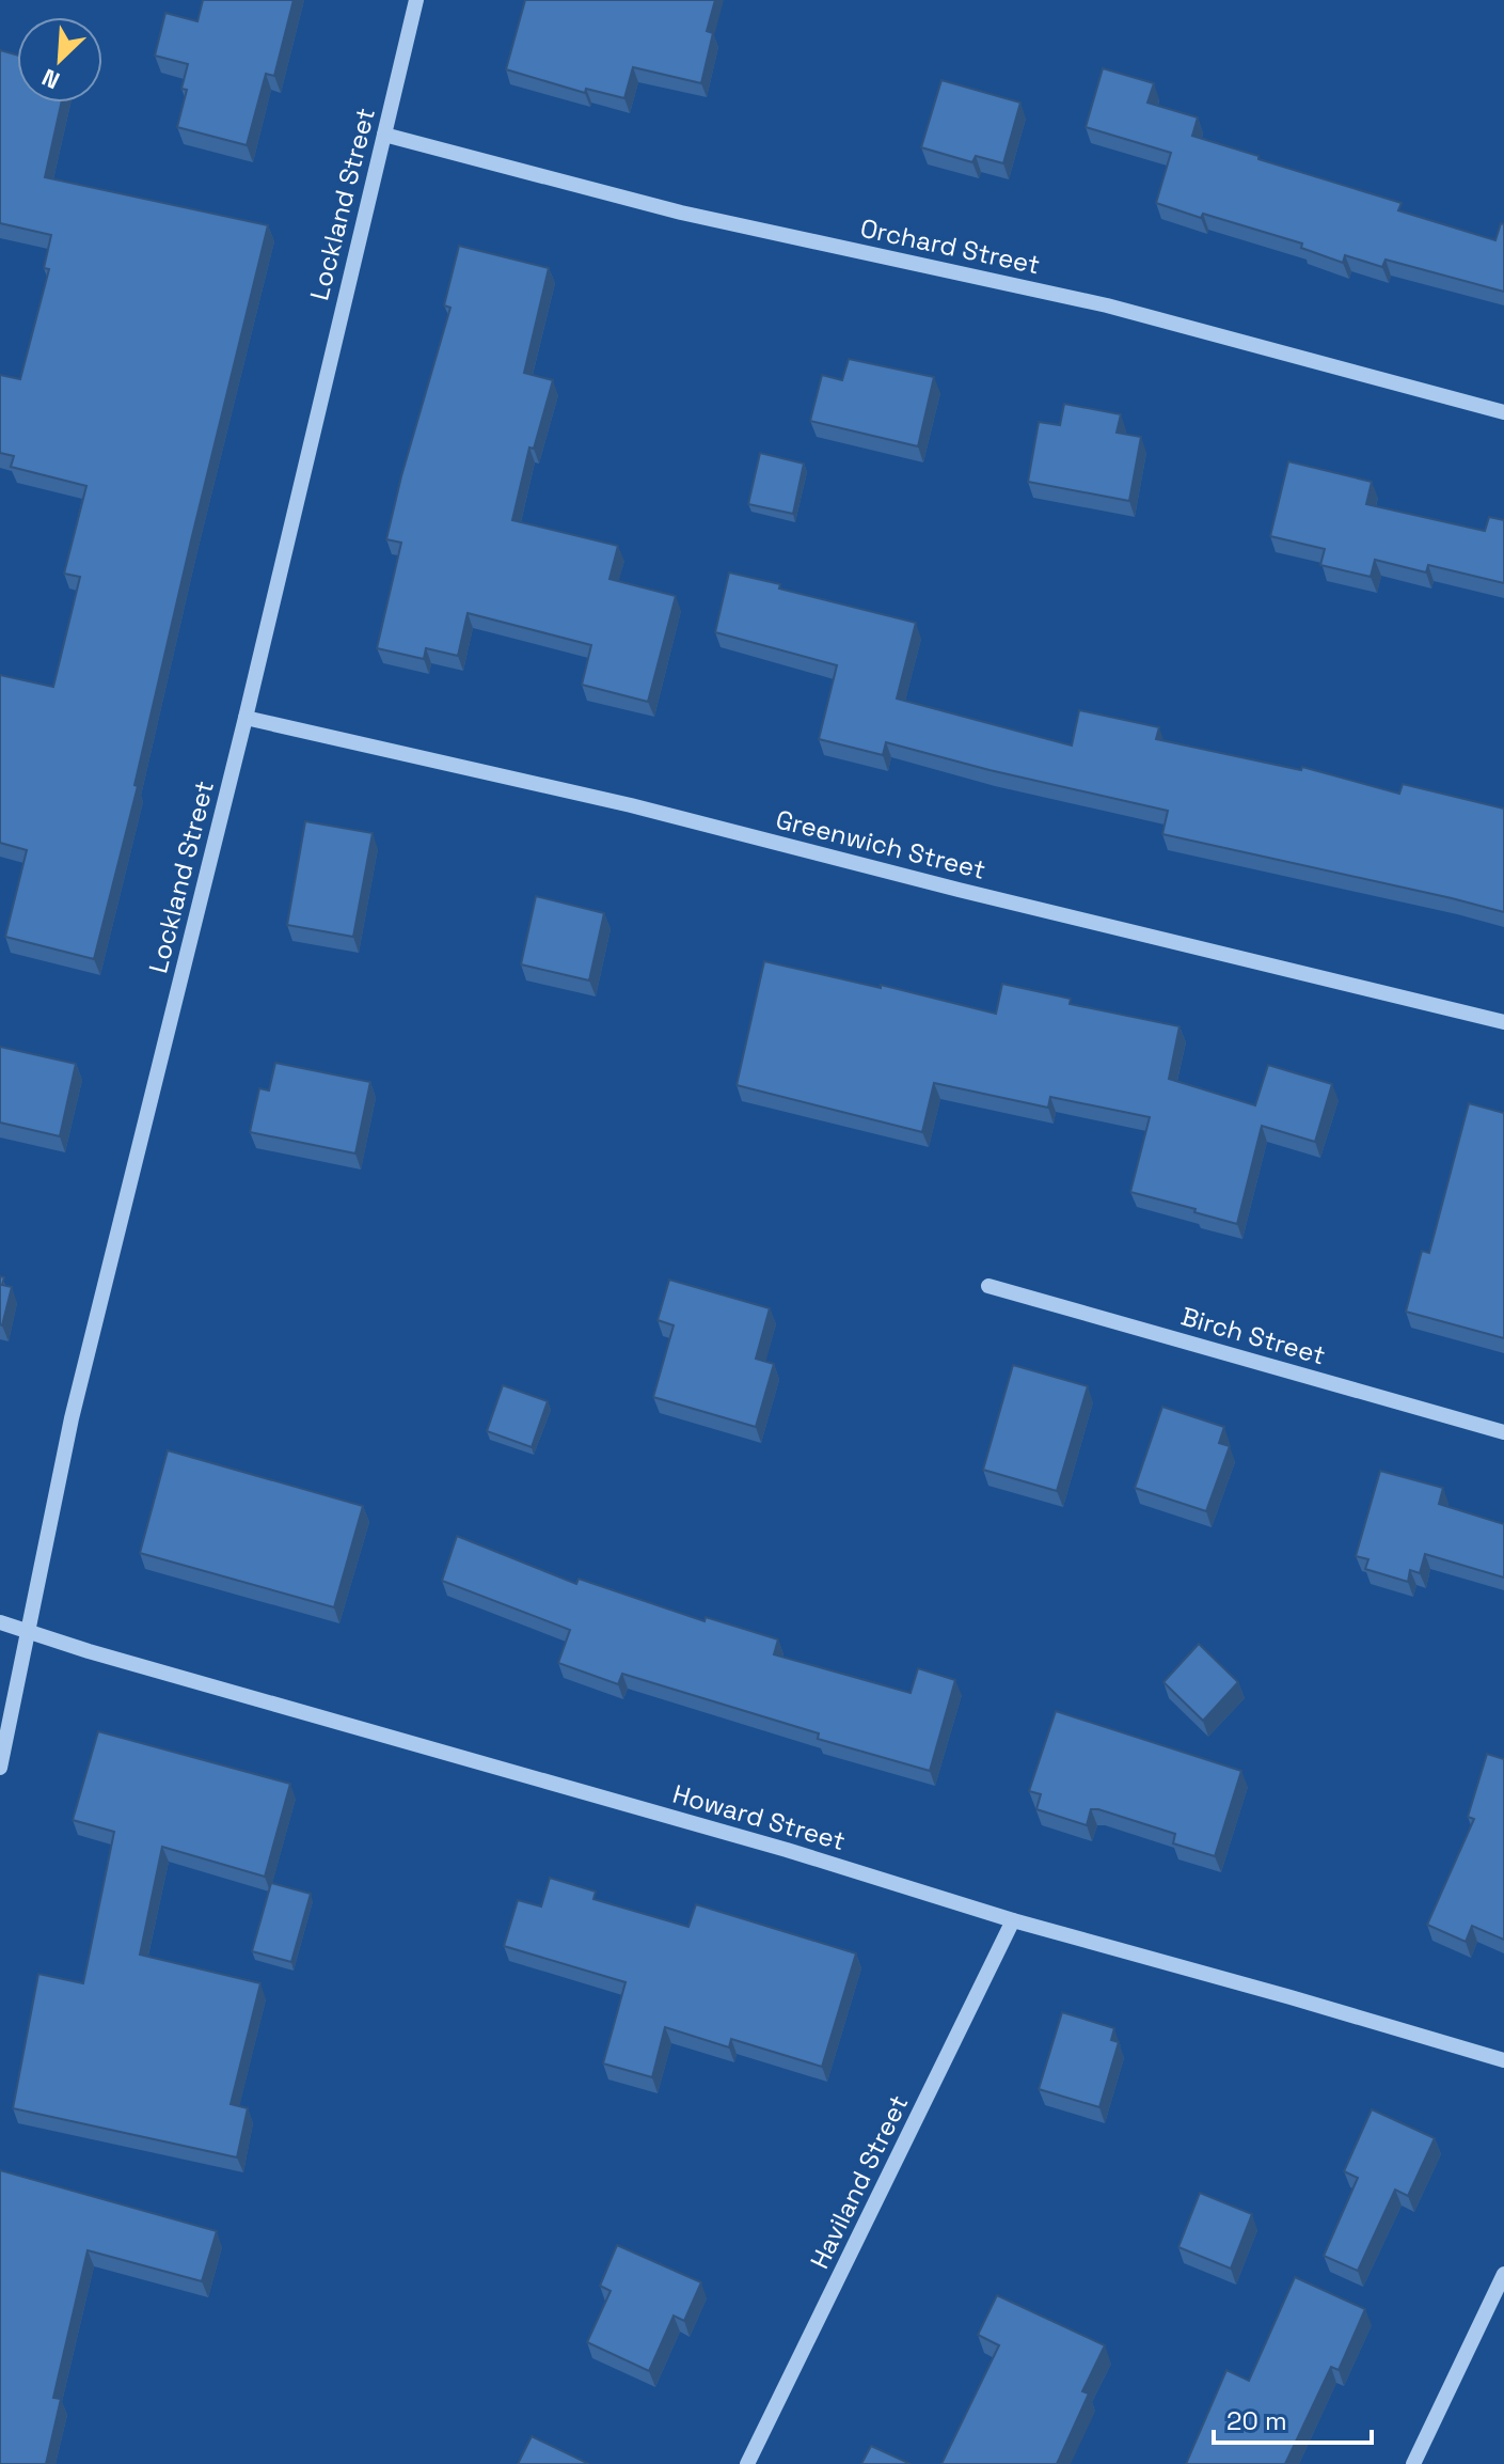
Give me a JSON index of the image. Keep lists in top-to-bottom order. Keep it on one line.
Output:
{"streets":{"street":["Lockland Street","Orchard Street","Greenwich Street","Birch Street","Howard Street","Haviland Street"]},"crossings":[["Lockland Street","Orchard Street"],["Lockland Street","Greenwich Street"],["Lockland Street","Howard Street"],["Howard Street","Haviland Street"]],"scale_bar":"20 m","north":"bottom left"}
